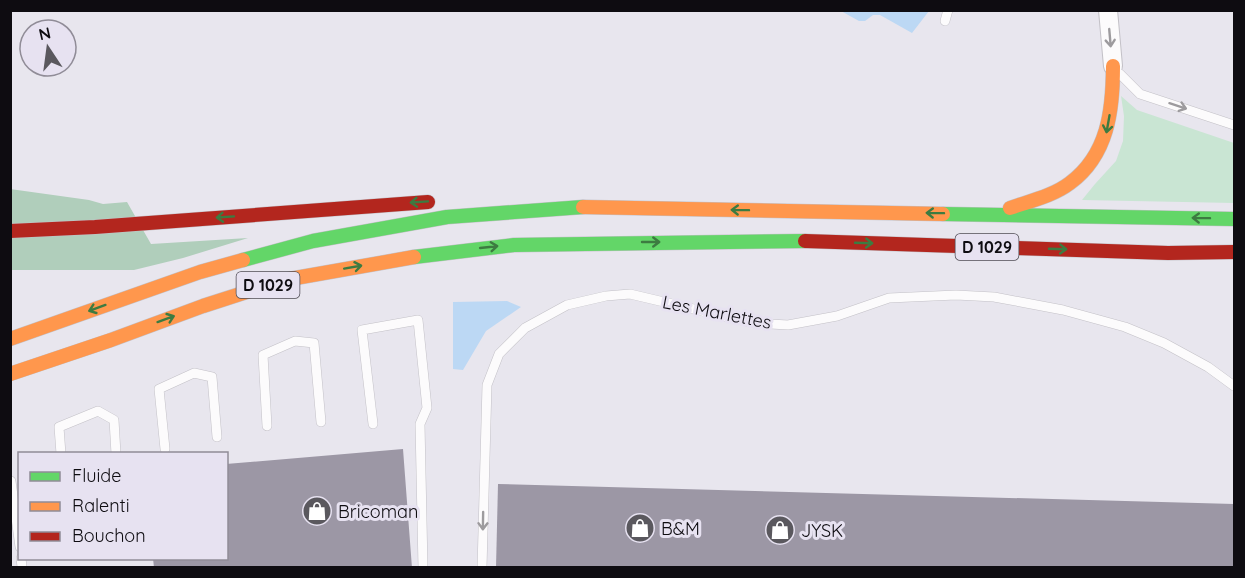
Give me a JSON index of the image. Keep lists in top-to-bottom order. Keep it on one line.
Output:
{"streets":{"main road":["D 1029"],"lane":["Les Marlettes"]},"places":{"shop":["Bricoman","B&M","JYSK"]},"legend":["Fluide","Ralenti","Bouchon"],"north":"top"}
